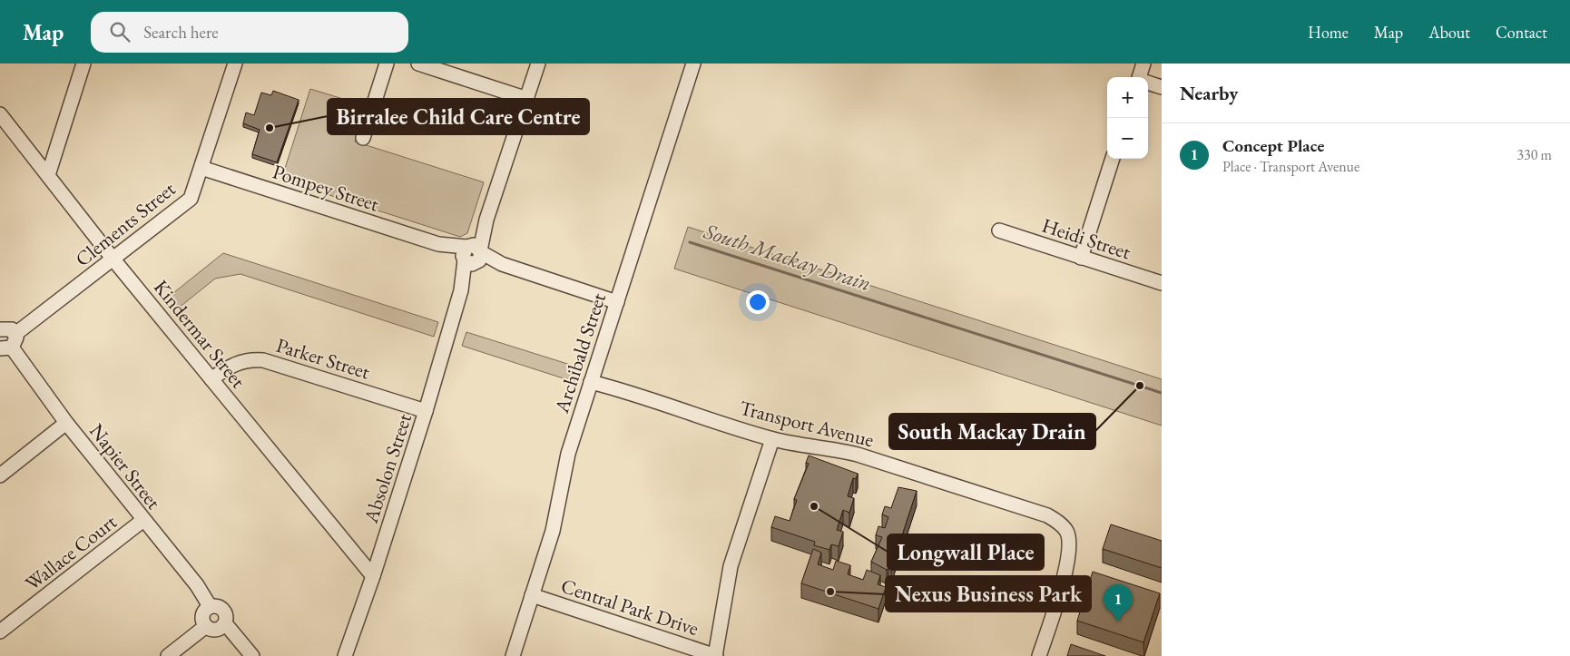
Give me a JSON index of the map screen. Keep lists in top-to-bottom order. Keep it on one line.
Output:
{"streets":{"street":["Pompey Street","Clements Street","Heidi Street","Kindermar Street","Archibald Street","Parker Street","Transport Avenue","Napier Street","Absolon Street","Wallace Court","Central Park Drive"]},"crossings":[["Pompey Street","Clements Street"],["Pompey Street","Archibald Street"],["Pompey Street","Absolon Street"],["Clements Street","Kindermar Street"],["Clements Street","Napier Street"],["Kindermar Street","Parker Street"],["Kindermar Street","Absolon Street"],["Archibald Street","Transport Avenue"],["Archibald Street","Central Park Drive"],["Parker Street","Absolon Street"],["Napier Street","Wallace Court"]],"water":["South Mackay Drain"],"places":["Birralee Child Care Centre","South Mackay Drain","Longwall Place","Nexus Business Park"],"page":{"header":"Map","search":"Search here","nav":["Home","Map","About","Contact"],"heading":"Nearby","map_buttons":["+","−"],"list":[{"mark":"1","name":"Concept Place","note":"Place · Transport Avenue","value":"330 m"}],"pins":"1"}}
